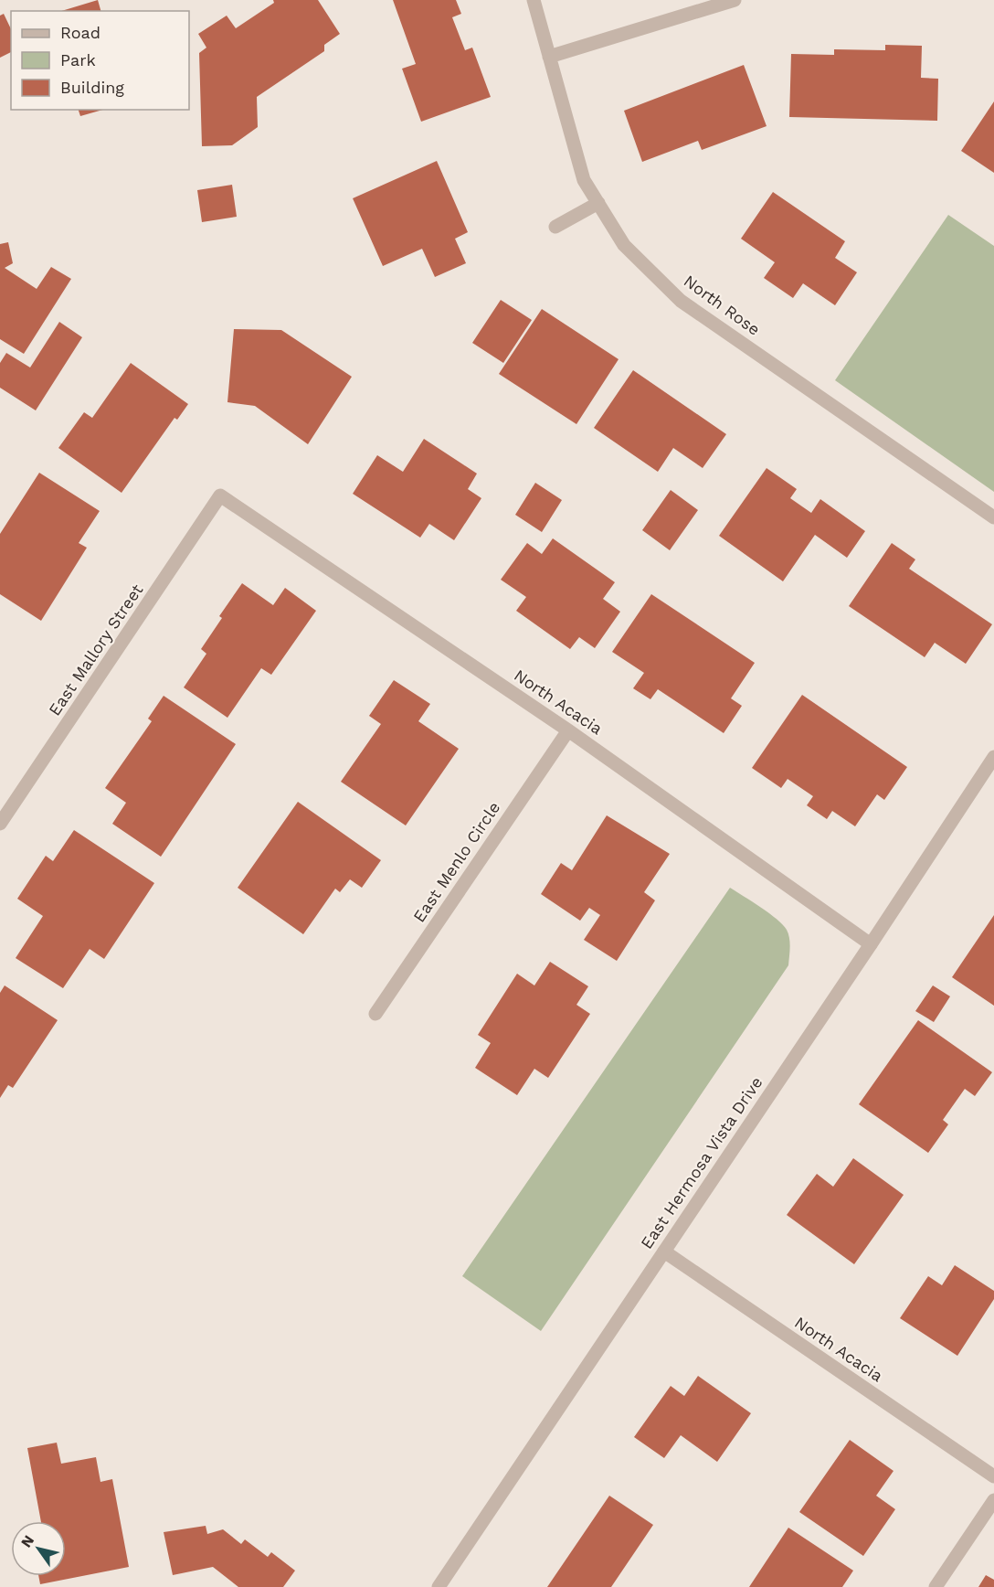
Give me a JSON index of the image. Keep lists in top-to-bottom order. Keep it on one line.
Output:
{"streets":{"street":["North Rose","East Mallory Street","North Acacia","East Menlo Circle","East Hermosa Vista Drive"]},"crossings":[["East Mallory Street","North Acacia"],["North Acacia","East Menlo Circle"],["North Acacia","East Hermosa Vista Drive"]],"legend":["Road","Park","Building"],"north":"top left"}
